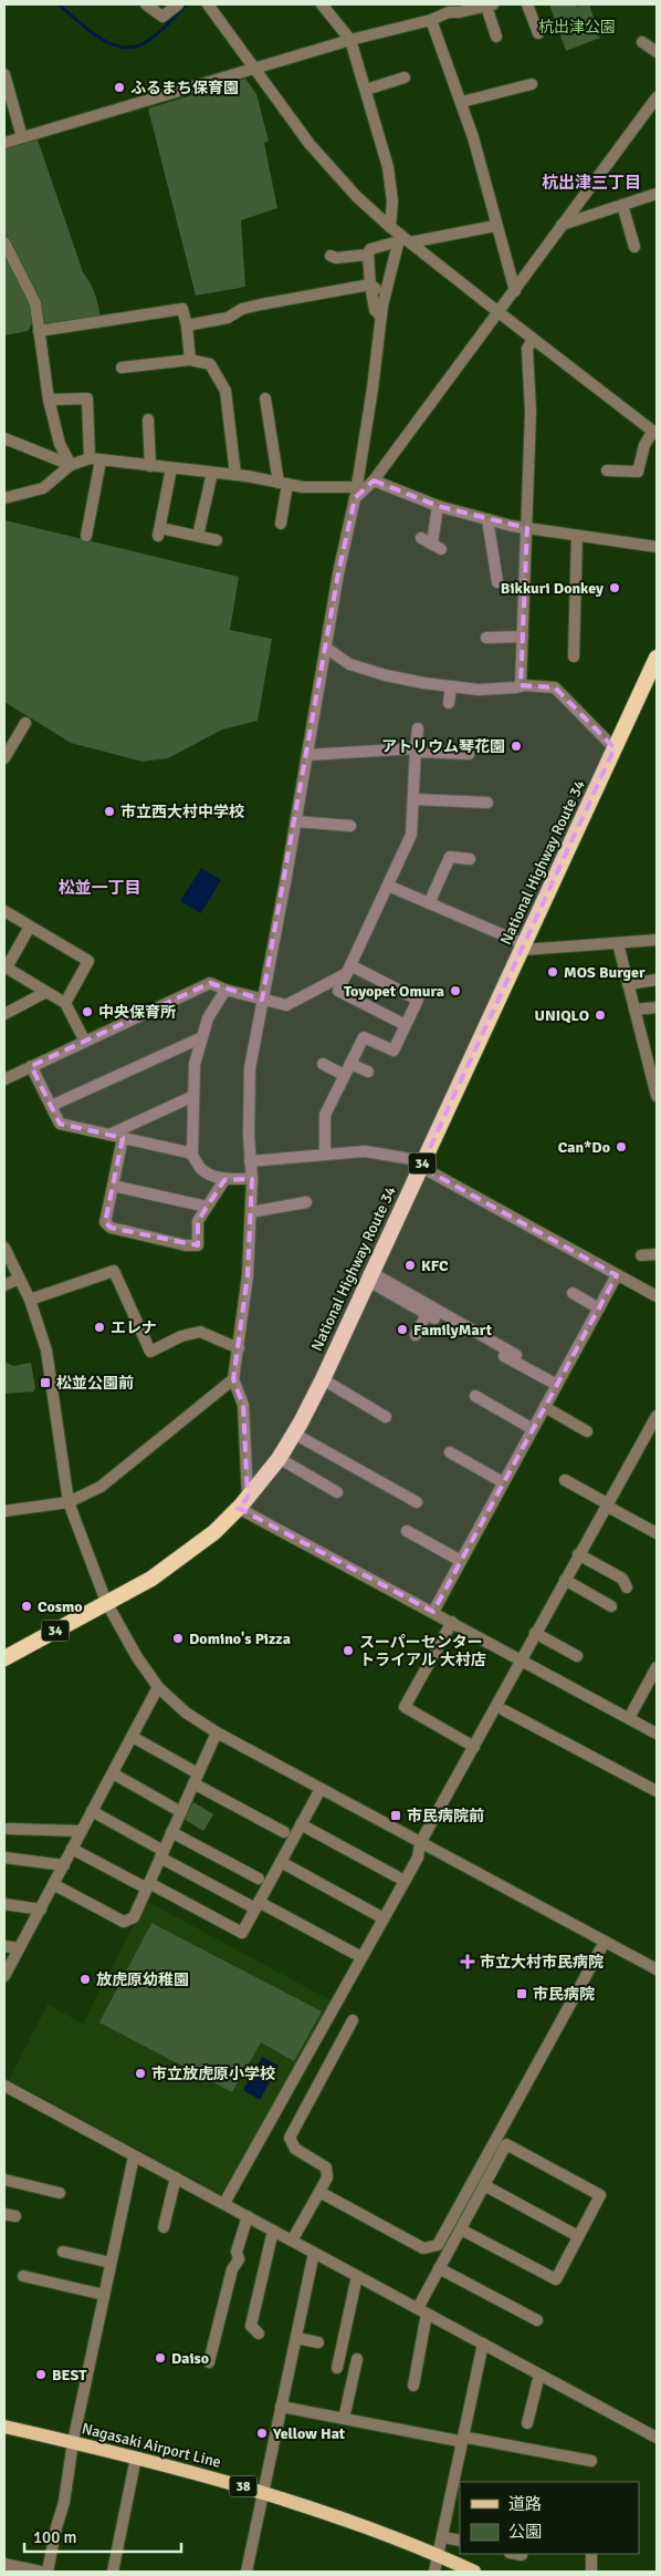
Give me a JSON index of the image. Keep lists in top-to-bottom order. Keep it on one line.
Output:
{"streets":{"highway":["National Highway Route 34","34"],"main road":["Nagasaki Airport Line","38"]},"districts":["杭出津三丁目","松並一丁目"],"parks":["杭出津公園"],"places":{"other":["ふるまち保育園","Bikkuri Donkey","アトリウム琴花園","市立西大村中学校","MOS Burger","Toyopet Omura","中央保育所","UNIQLO","Can*Do","KFC","エレナ","FamilyMart","Cosmo","Domino's Pizza","スーパーセンター トライアル 大村店","放虎原幼稚園","市立放虎原小学校","Daiso","BEST","Yellow Hat"],"transit":["松並公園前","市民病院前","市民病院"],"health":["市立大村市民病院"]},"legend":["道路","公園"],"scale_bar":"100 m"}
